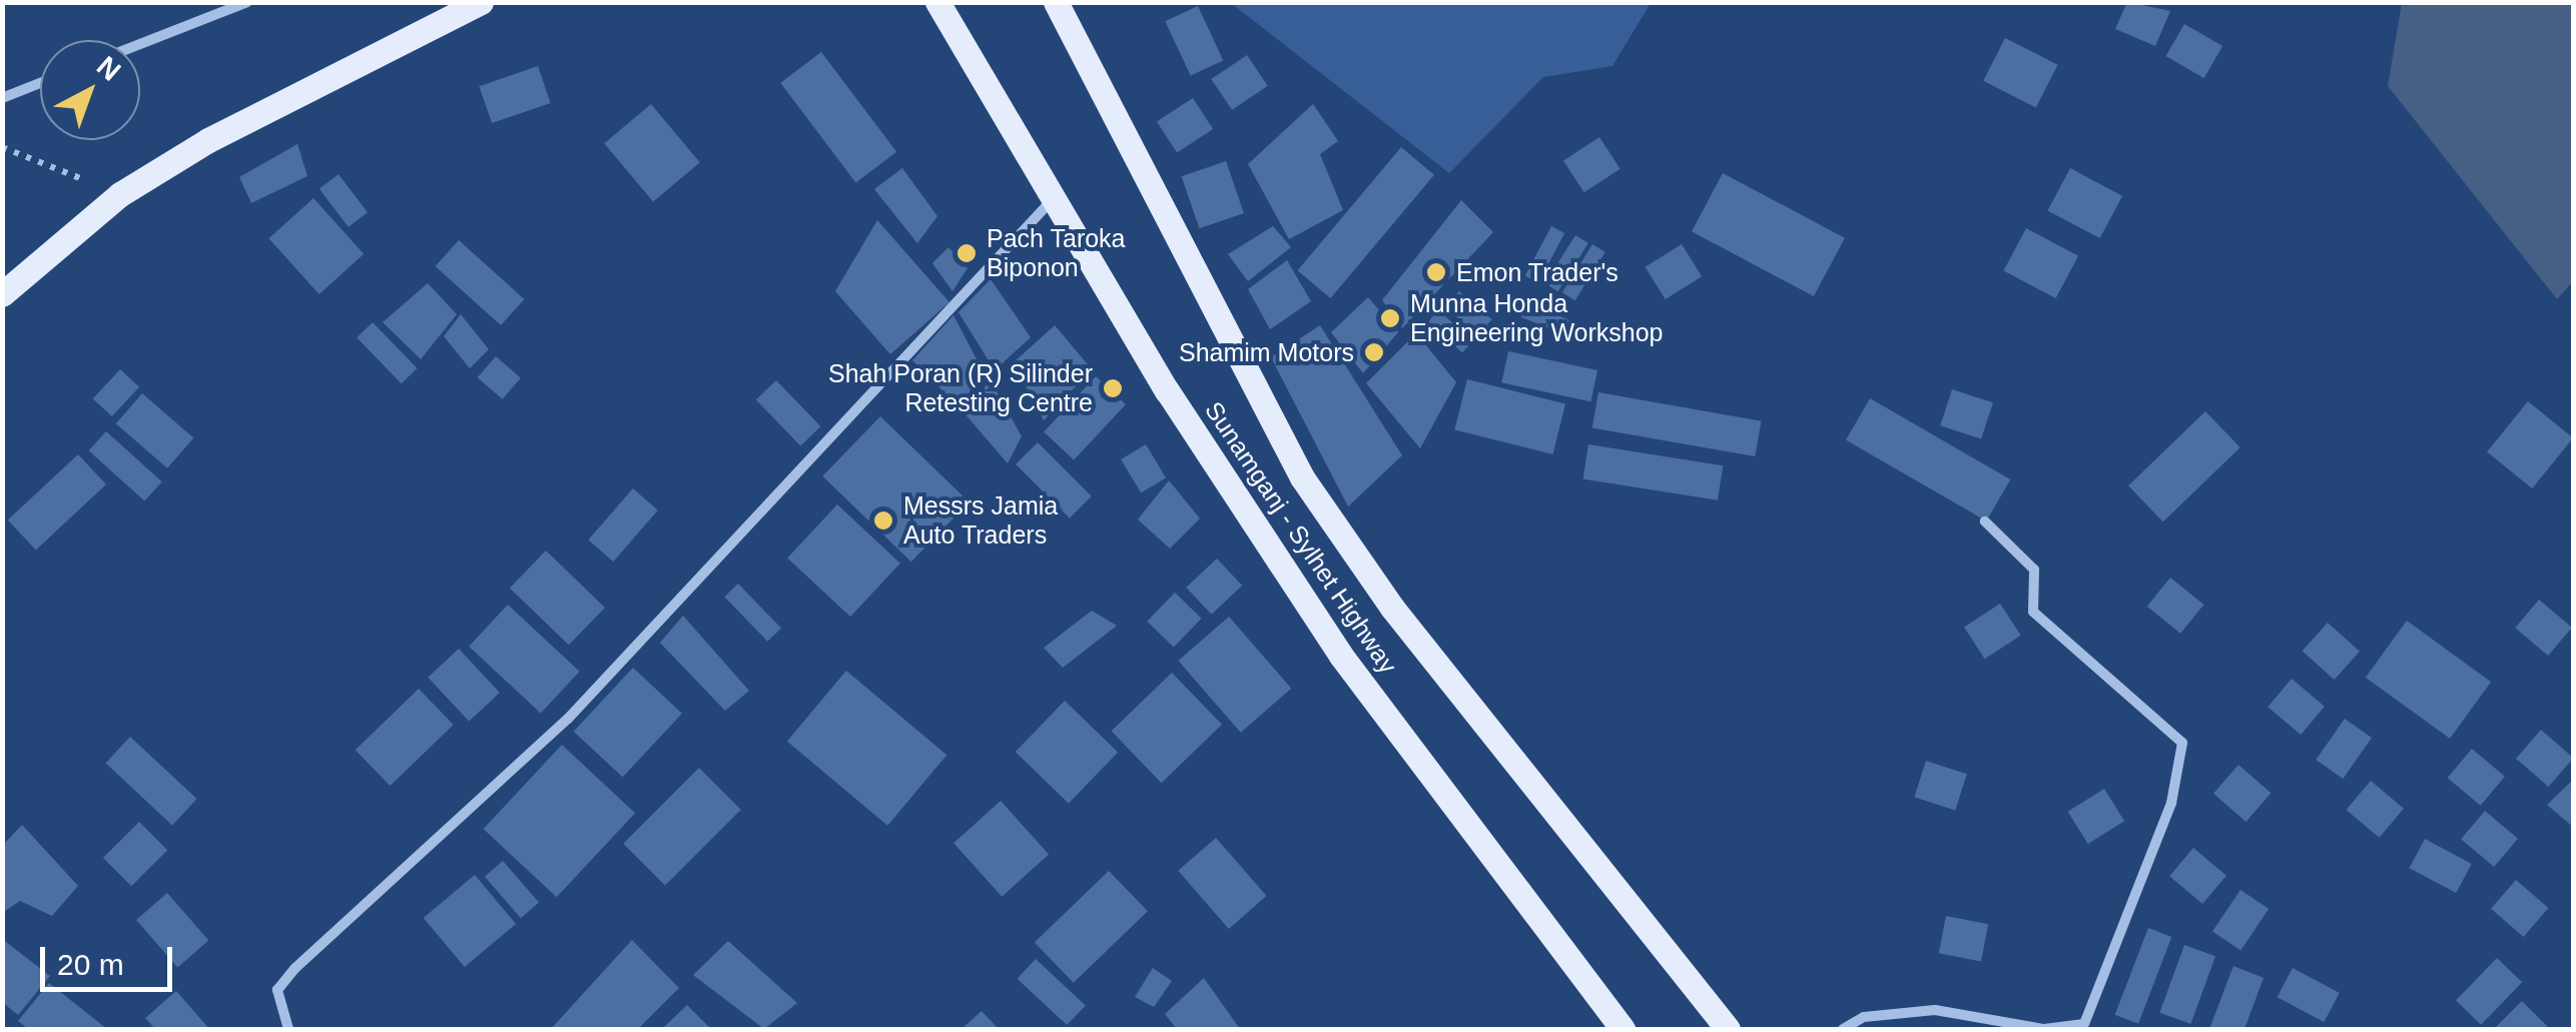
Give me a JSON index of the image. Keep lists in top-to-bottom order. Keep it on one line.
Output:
{"streets":{"main road":["Sunamganj - Sylhet Highway"]},"places":["Pach Taroka Biponon","Emon Trader's","Munna Honda Engineering Workshop","Shamim Motors","Shah Poran (R) Silinder Retesting Centre","Messrs Jamia Auto Traders"],"scale_bar":"20 m","north":"top right"}
